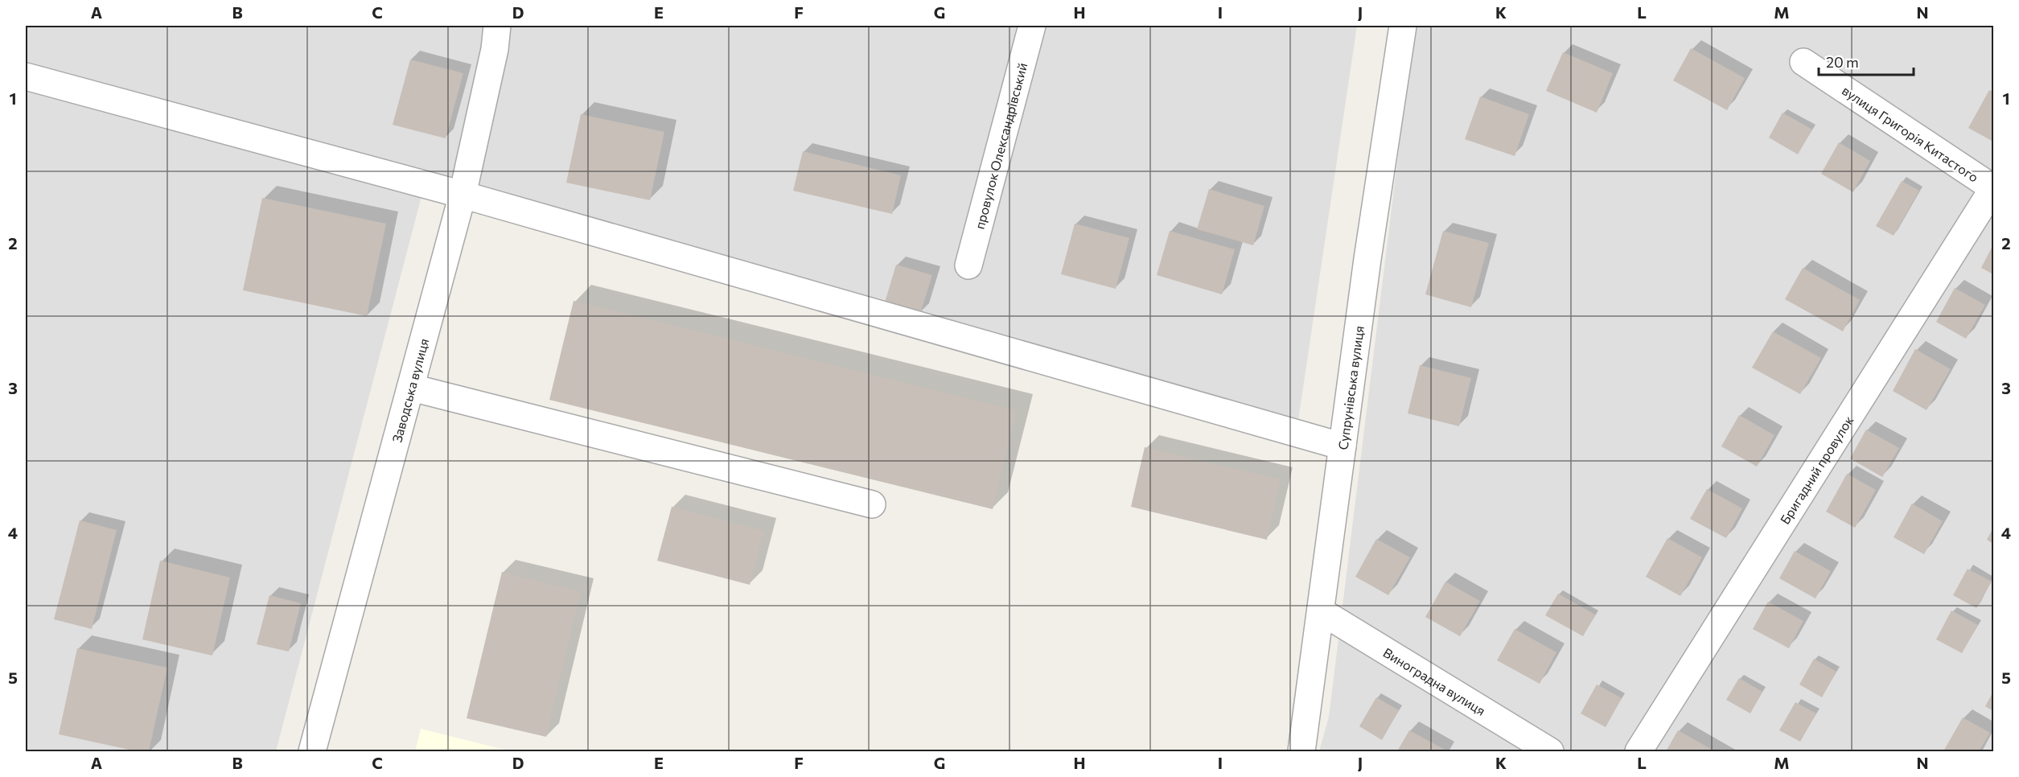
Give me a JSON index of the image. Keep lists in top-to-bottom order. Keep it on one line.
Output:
{"streets":{"street":["вулиця Григорія Китастого","провулок Олександрівський","Супрунівська вулиця","Заводська вулиця","Бригадний провулок","Виноградна вулиця"]},"crossings":[["вулиця Григорія Китастого","Бригадний провулок"],["Супрунівська вулиця","Виноградна вулиця"]],"scale_bar":"20 m","grid":{"columns":["A","B","C","D","E","F","G","H","I","J","K","L","M","N"],"rows":["1","2","3","4","5"]}}
